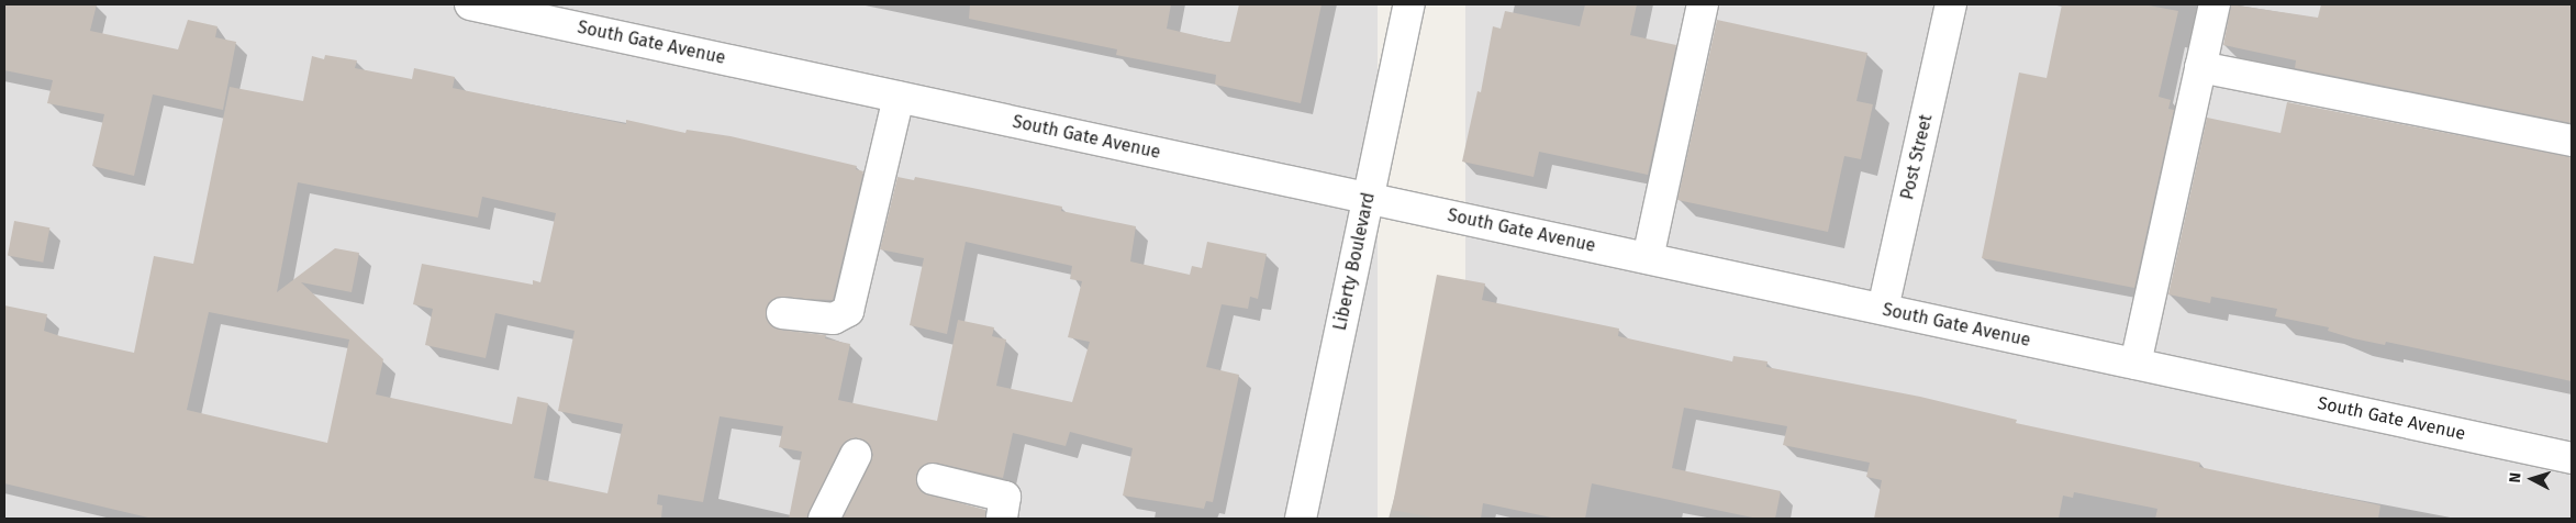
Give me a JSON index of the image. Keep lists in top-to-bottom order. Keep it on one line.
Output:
{"streets":{"street":["South Gate Avenue","Post Street","Liberty Boulevard"]},"crossings":[["South Gate Avenue","Post Street"],["South Gate Avenue","Liberty Boulevard"]],"north":"left"}
